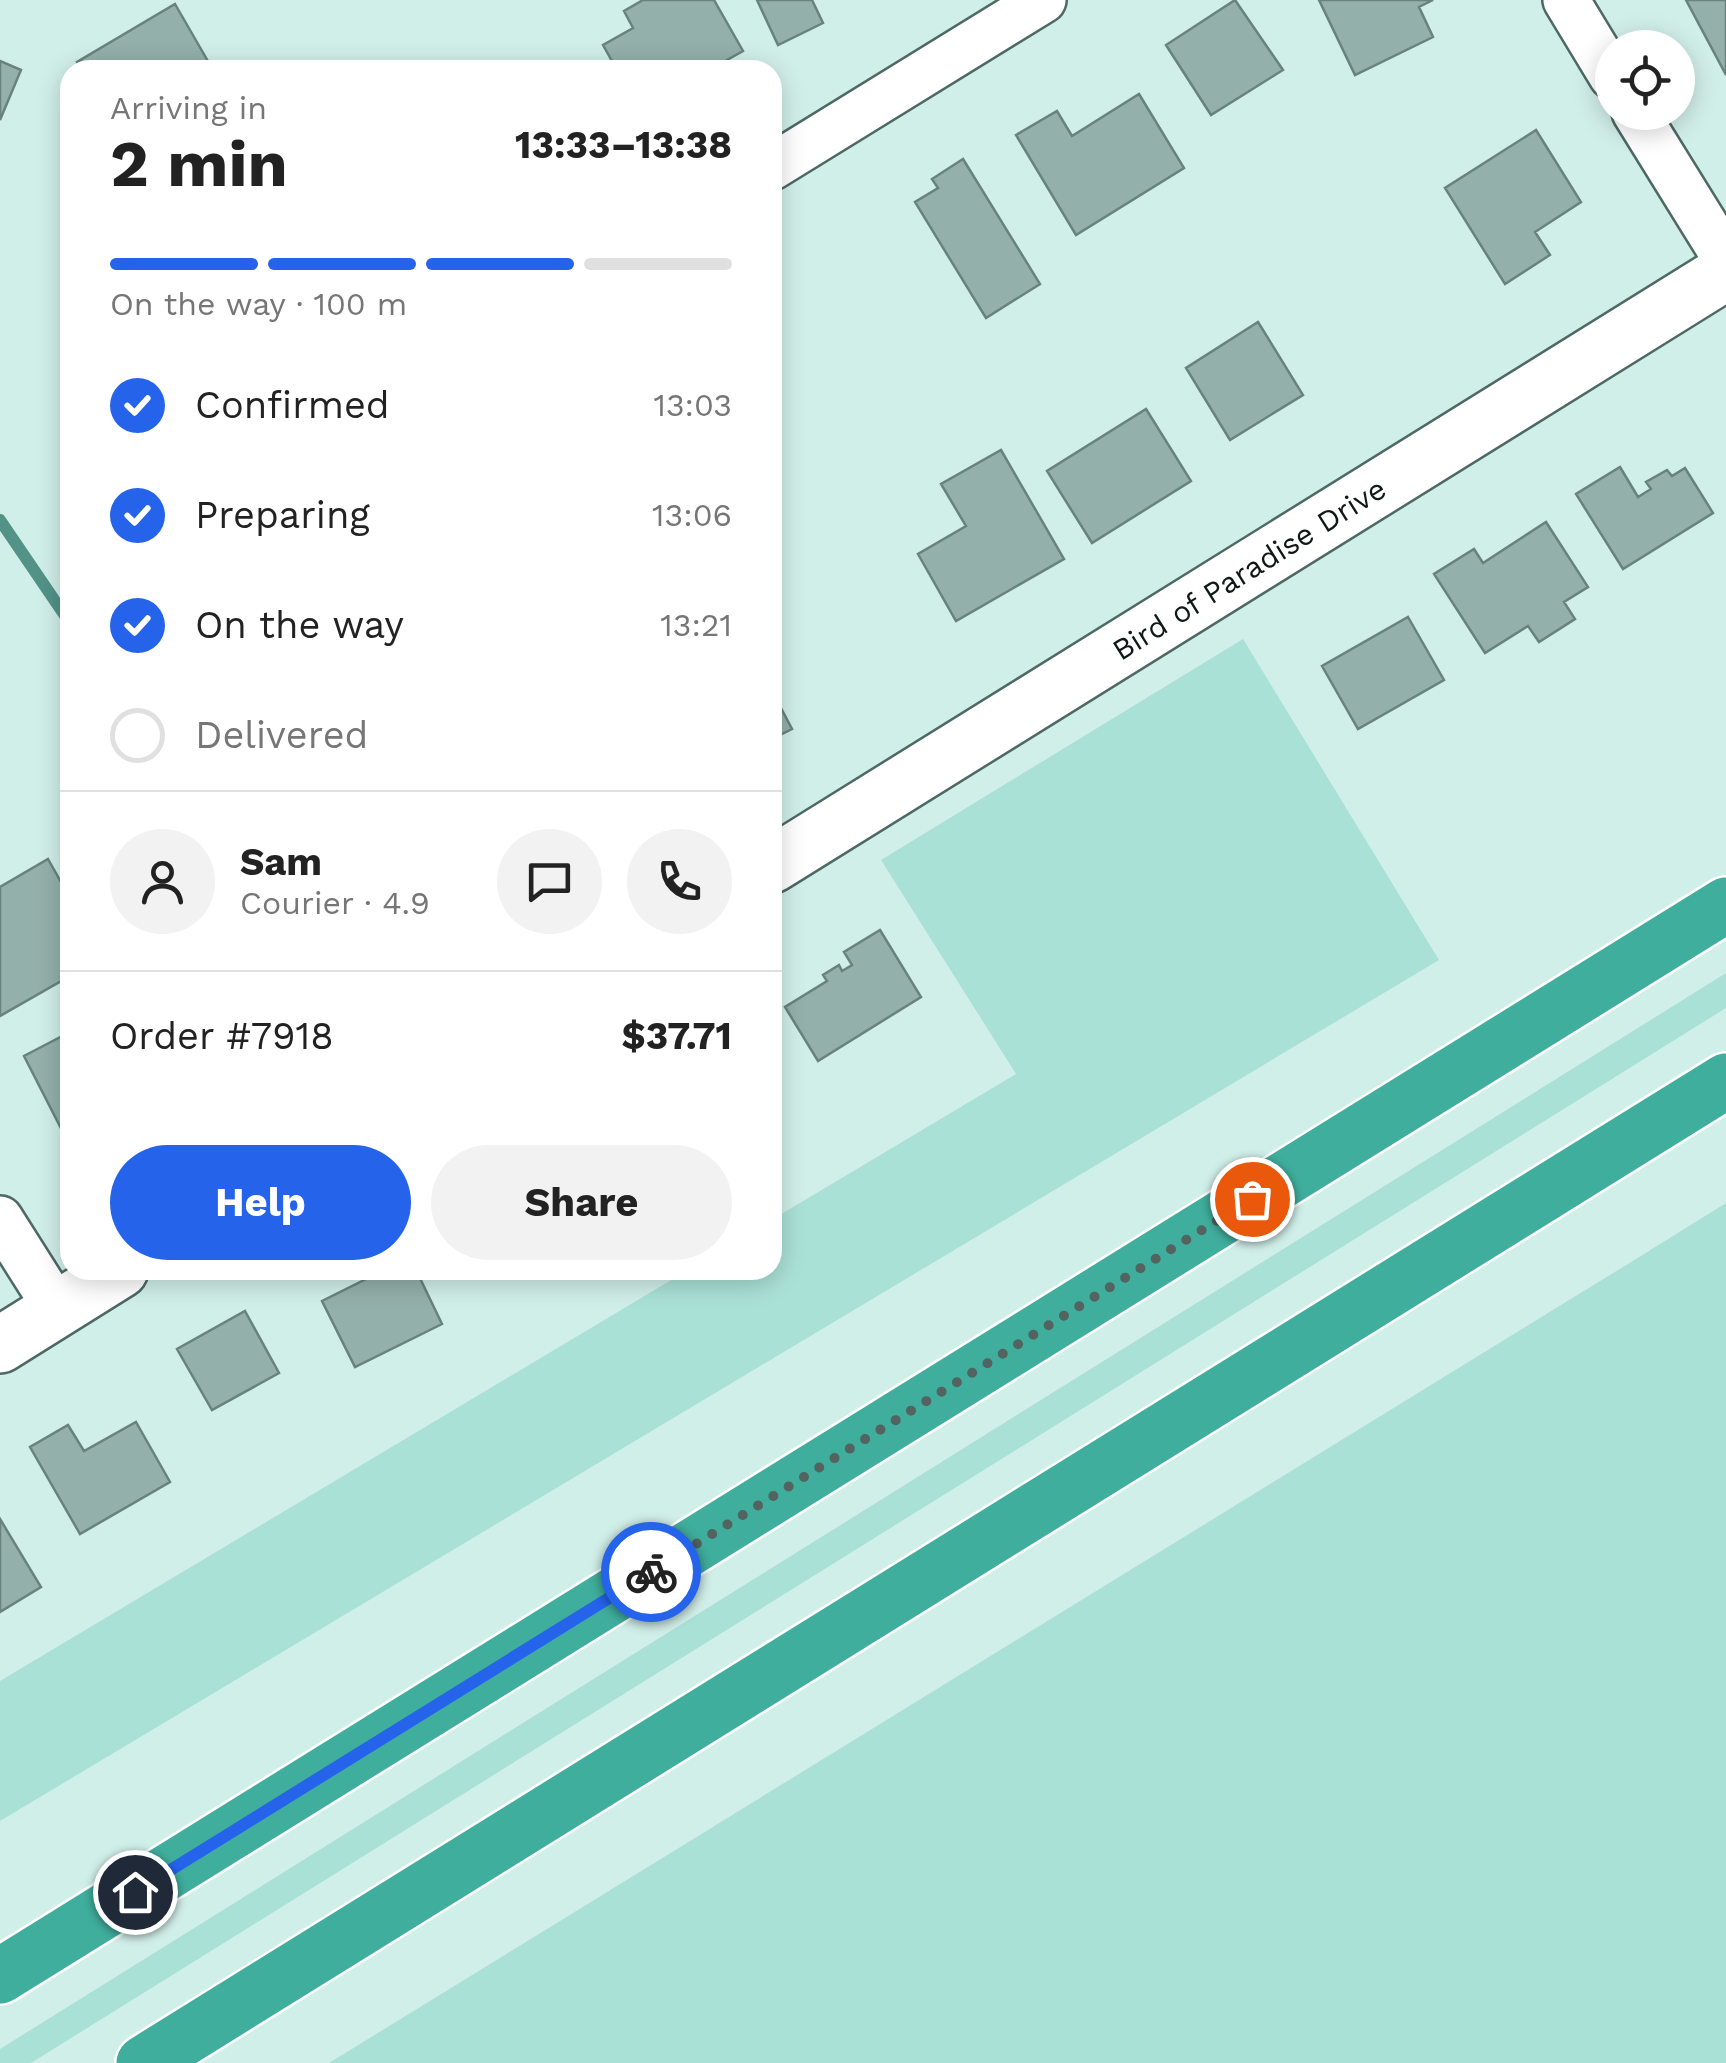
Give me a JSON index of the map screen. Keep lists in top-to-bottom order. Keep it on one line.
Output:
{"streets":{"street":["Bird of Paradise Drive"]},"page":{"heading":["2 min","Arriving in","13:33–13:38"],"panel":["Sam","Courier · 4.9","Order #7918","$37.71"],"bar":"On the way · 100 m","list":[["Confirmed","13:03"],["Preparing","13:06"],["On the way","13:21"],"Delivered"],"buttons":["Help","Share"]}}
